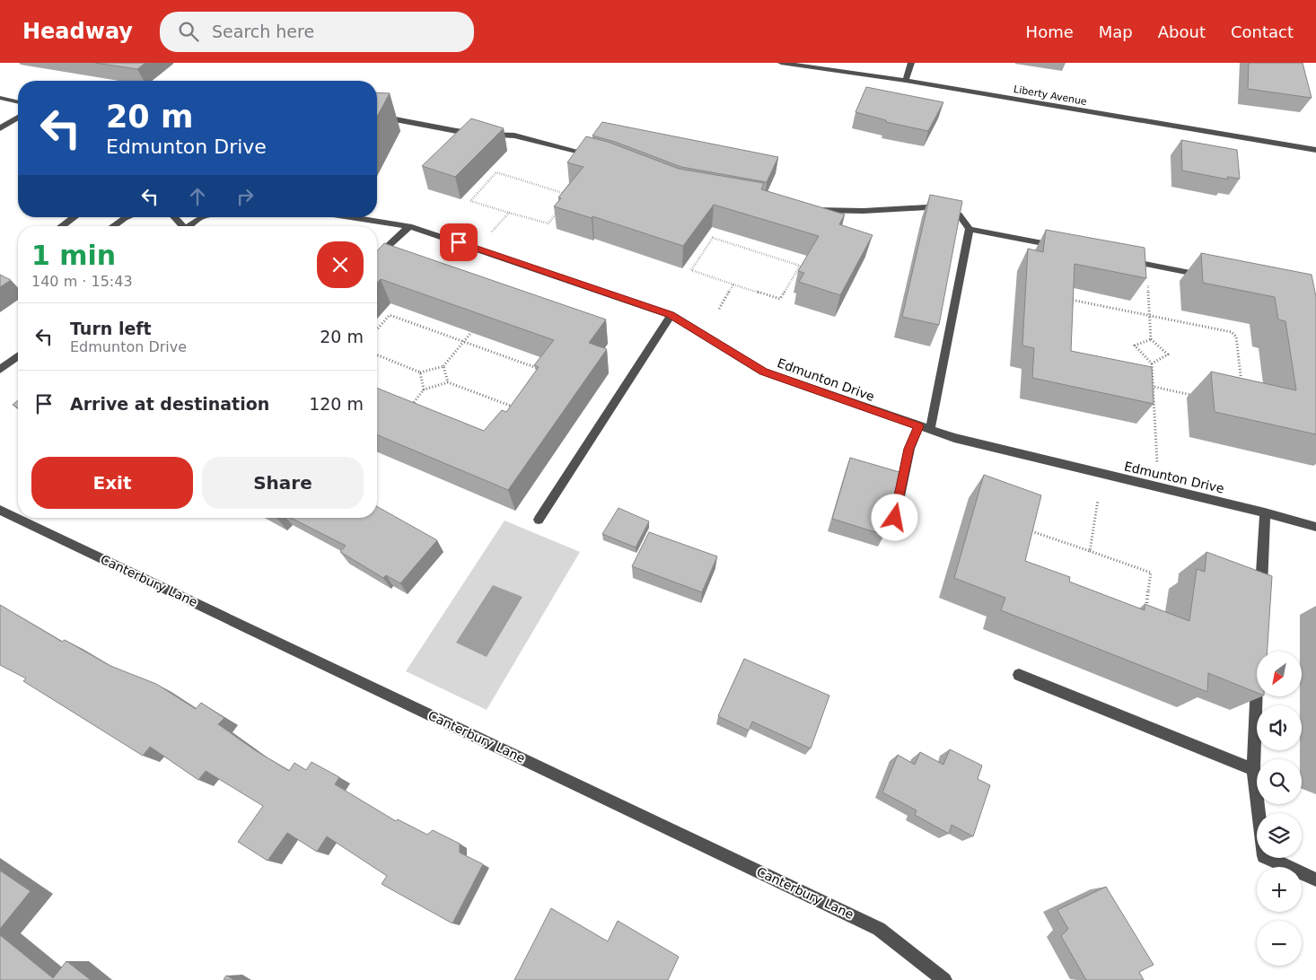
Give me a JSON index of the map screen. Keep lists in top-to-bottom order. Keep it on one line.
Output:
{"streets":{"street":["Liberty Avenue","Edmunton Drive","Canterbury Lane"]},"north":"bottom left","page":{"header":"Headway","search":"Search here","nav":["Home","Map","About","Contact"],"turn":["20 m","Edmunton Drive"],"heading":["1 min","140 m · 15:43"],"list":[{"name":"Turn left","note":"Edmunton Drive","value":"20 m"},{"name":"Arrive at destination","value":"120 m"}],"buttons":["Exit","Share"],"map_buttons":["+","−"]}}
